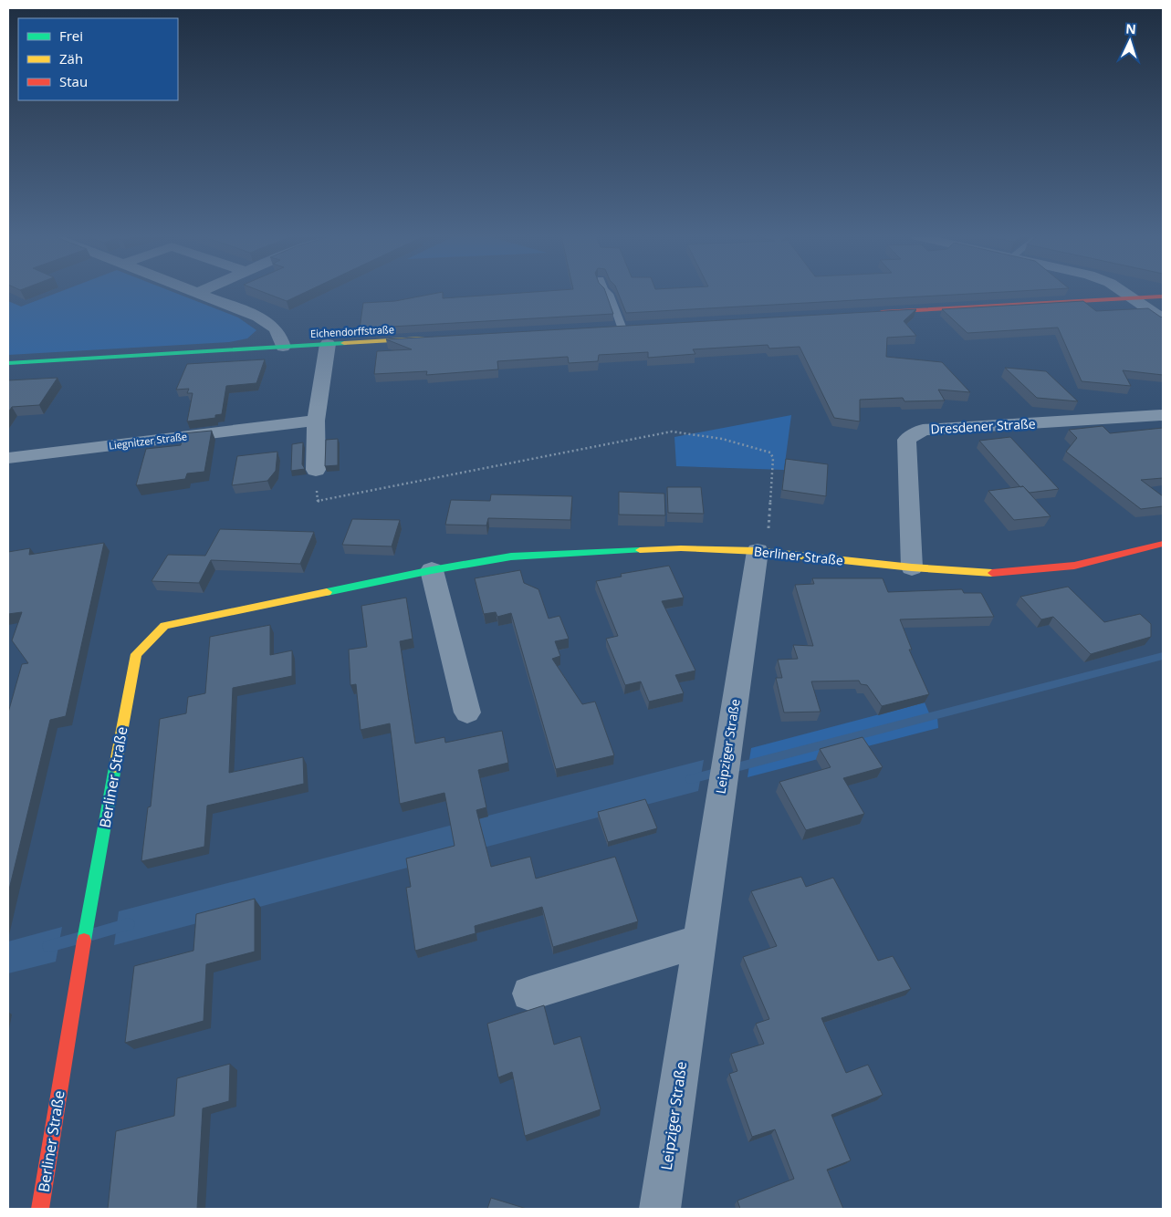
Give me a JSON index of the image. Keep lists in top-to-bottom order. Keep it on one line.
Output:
{"streets":{"street":["Eichendorffstraße","Dresdener Straße","Liegnitzer Straße","Berliner Straße","Leipziger Straße"]},"crossings":[["Dresdener Straße","Berliner Straße"],["Berliner Straße","Leipziger Straße"]],"legend":["Frei","Zäh","Stau"],"north":"top"}
